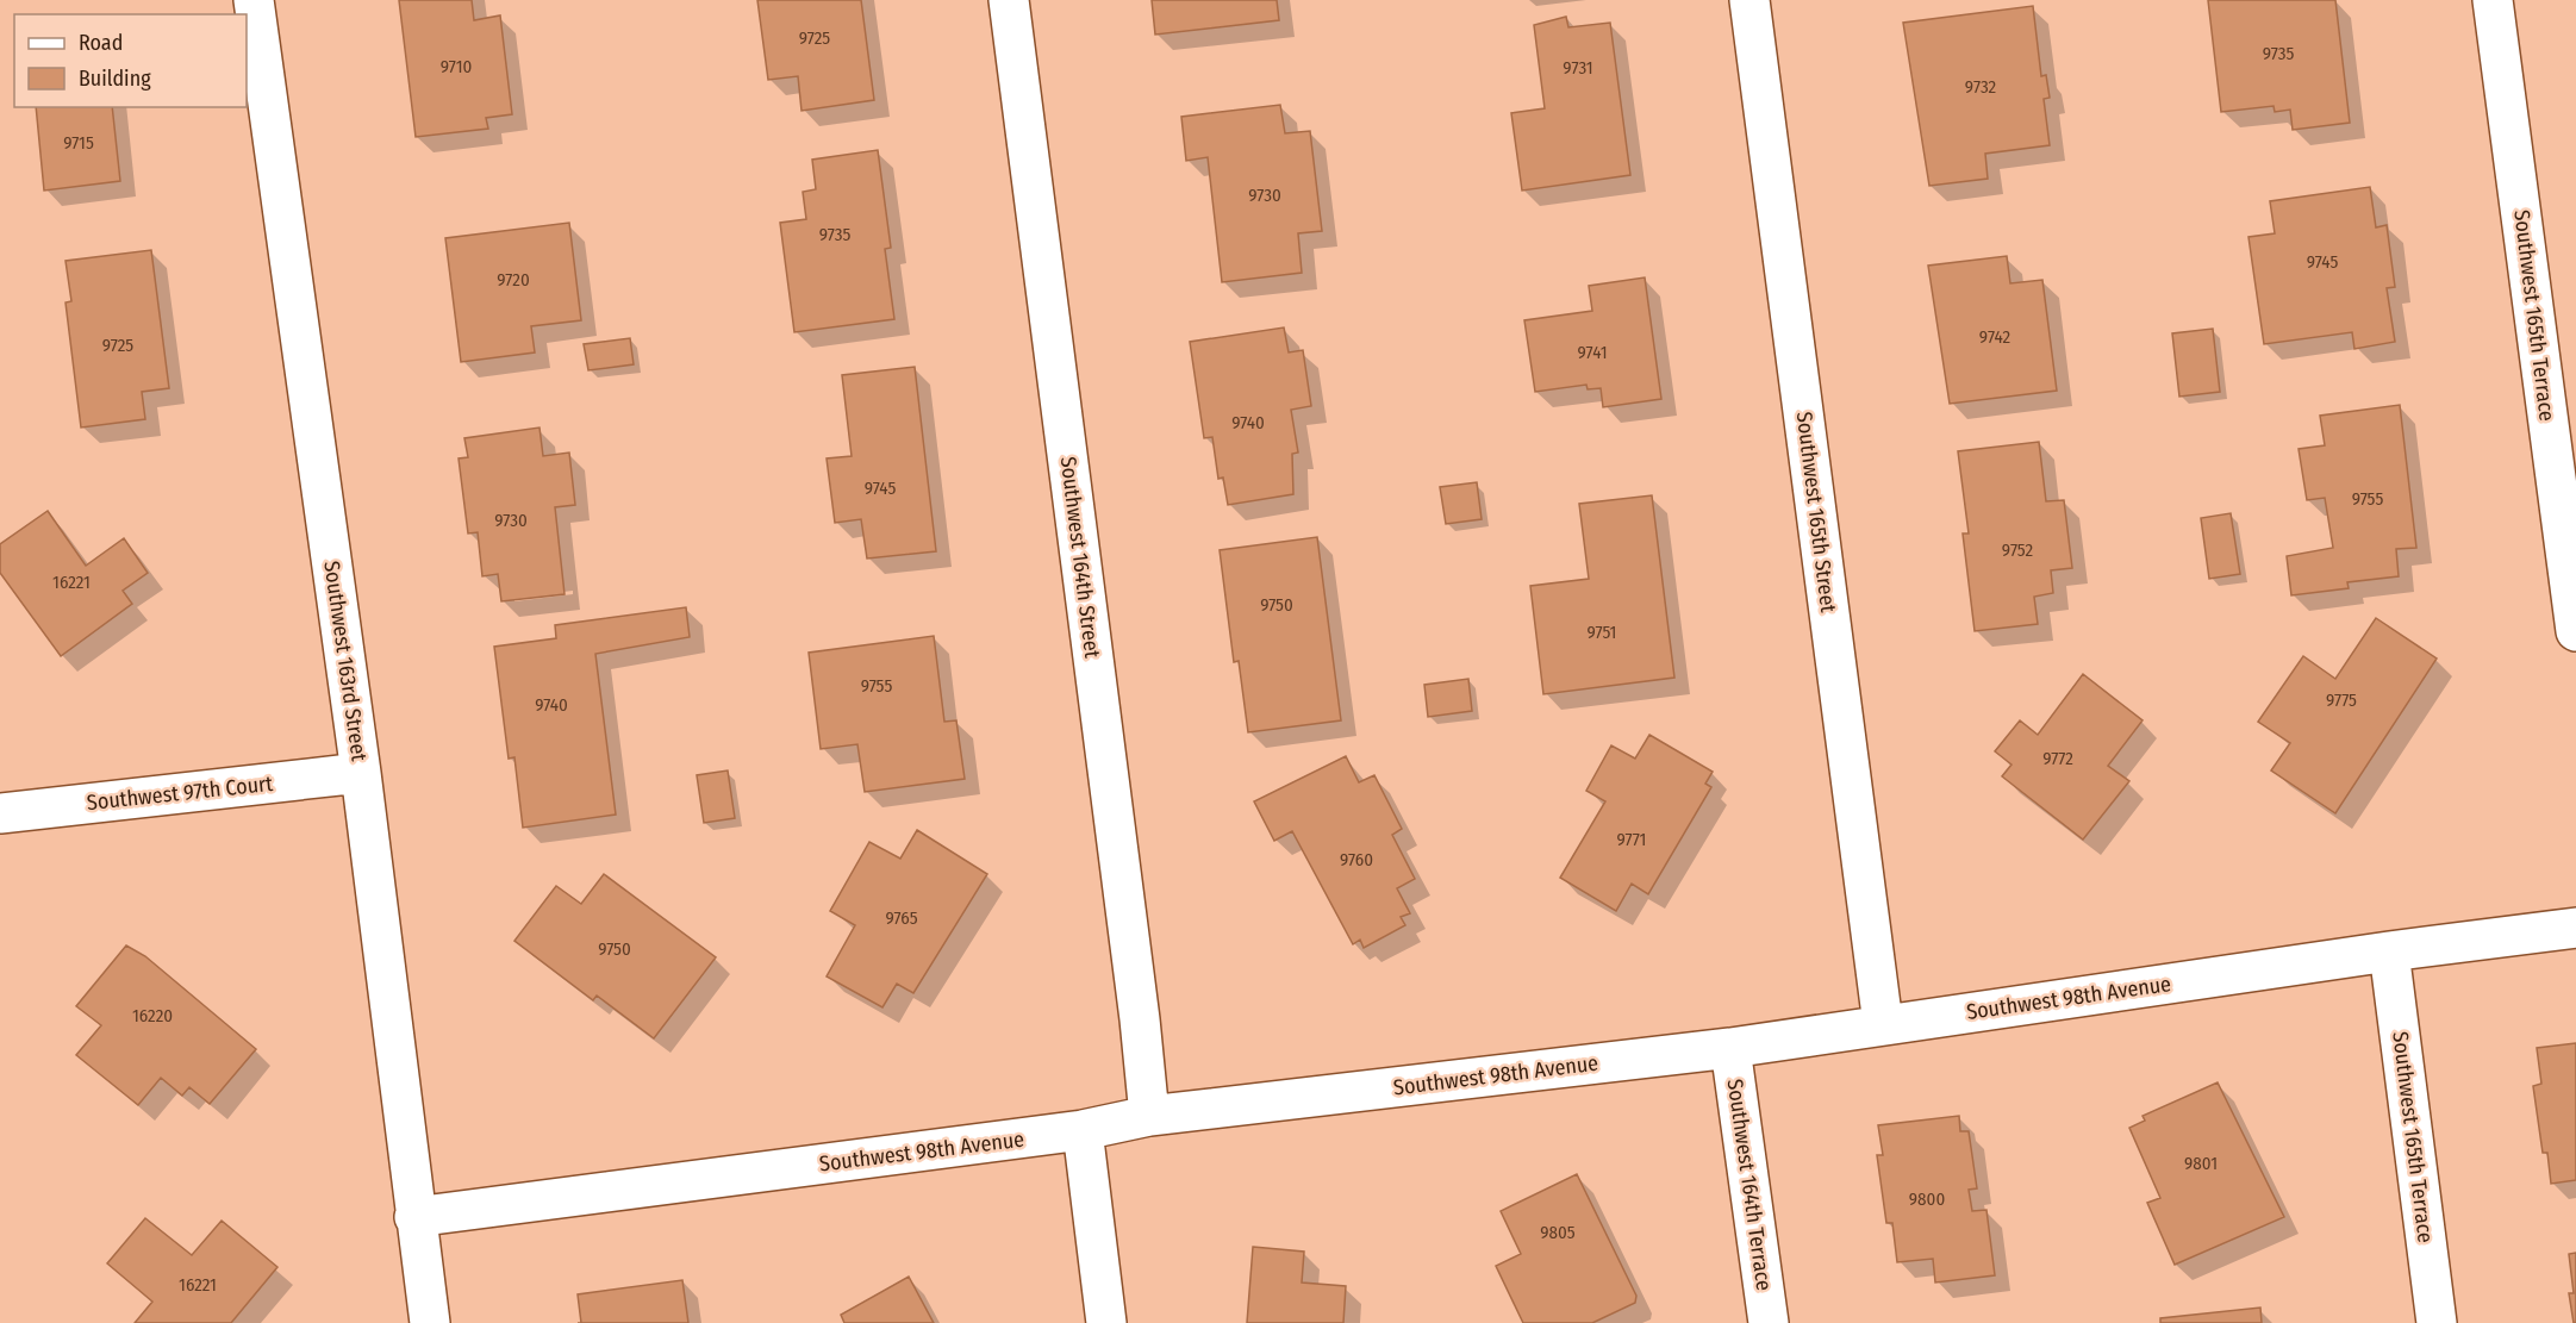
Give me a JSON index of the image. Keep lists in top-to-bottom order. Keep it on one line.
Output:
{"streets":{"street":["Southwest 165th Terrace","Southwest 165th Street","Southwest 164th Street","Southwest 163rd Street","Southwest 97th Court","Southwest 98th Avenue","Southwest 164th Terrace"]},"crossings":[["Southwest 165th Terrace","Southwest 98th Avenue"],["Southwest 165th Street","Southwest 98th Avenue"],["Southwest 164th Street","Southwest 98th Avenue"],["Southwest 163rd Street","Southwest 97th Court"],["Southwest 163rd Street","Southwest 98th Avenue"],["Southwest 98th Avenue","Southwest 164th Terrace"]],"house_numbers":["9725","9735","9710","9731","9732","9715","9730","9735","9745","9720","9742","9725","9741","9740","9745","9755","9730","9752","16221","9750","9751","9755","9775","9740","9772","9771","9760","9765","9750","16220","9801","9800","9805","16221"],"legend":["Road","Building"]}
